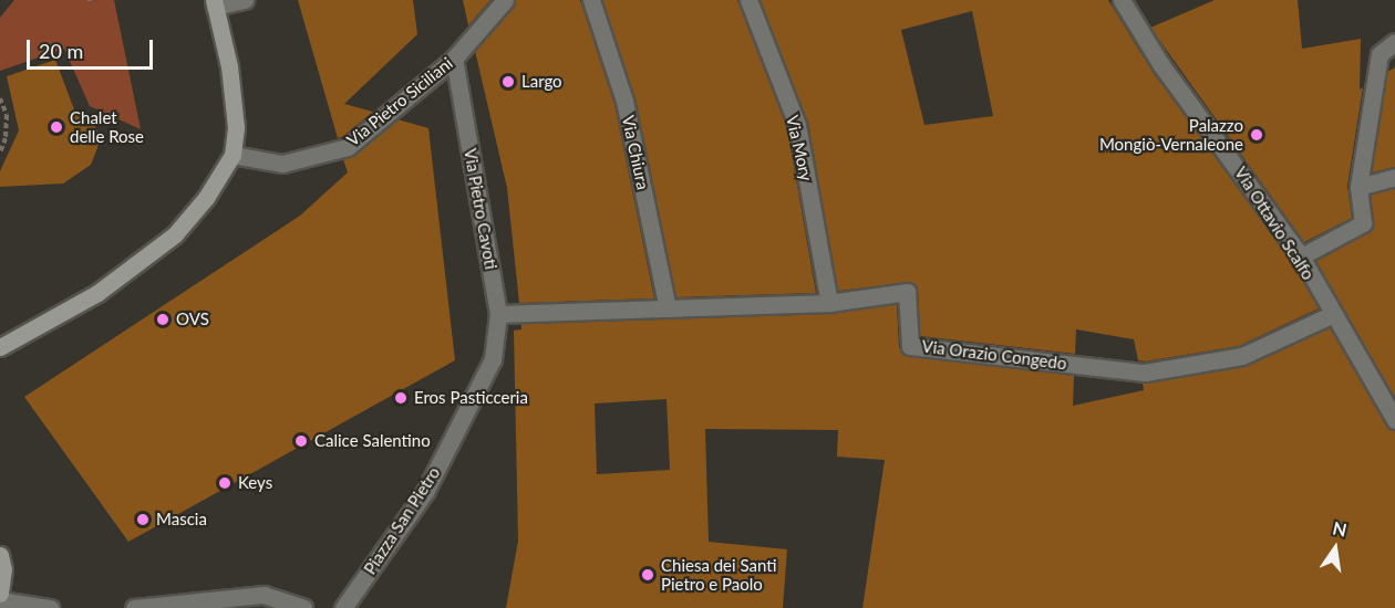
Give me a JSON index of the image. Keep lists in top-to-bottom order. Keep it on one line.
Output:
{"streets":{"street":["Via Pietro Siciliani","Via Mory","Via Chiura","Via Pietro Cavoti","Via Ottavio Scalfo","Via Orazio Congedo","Piazza San Pietro"]},"crossings":[["Via Pietro Siciliani","Via Pietro Cavoti"],["Via Mory","Via Orazio Congedo"],["Via Chiura","Via Orazio Congedo"],["Via Pietro Cavoti","Via Orazio Congedo"],["Via Pietro Cavoti","Piazza San Pietro"],["Via Ottavio Scalfo","Via Orazio Congedo"]],"places":["Largo","Chalet delle Rose","Palazzo Mongiò-Vernaleone","OVS","Eros Pasticceria","Calice Salentino","Keys","Mascia","Chiesa dei Santi Pietro e Paolo"],"scale_bar":"20 m","north":"top"}
